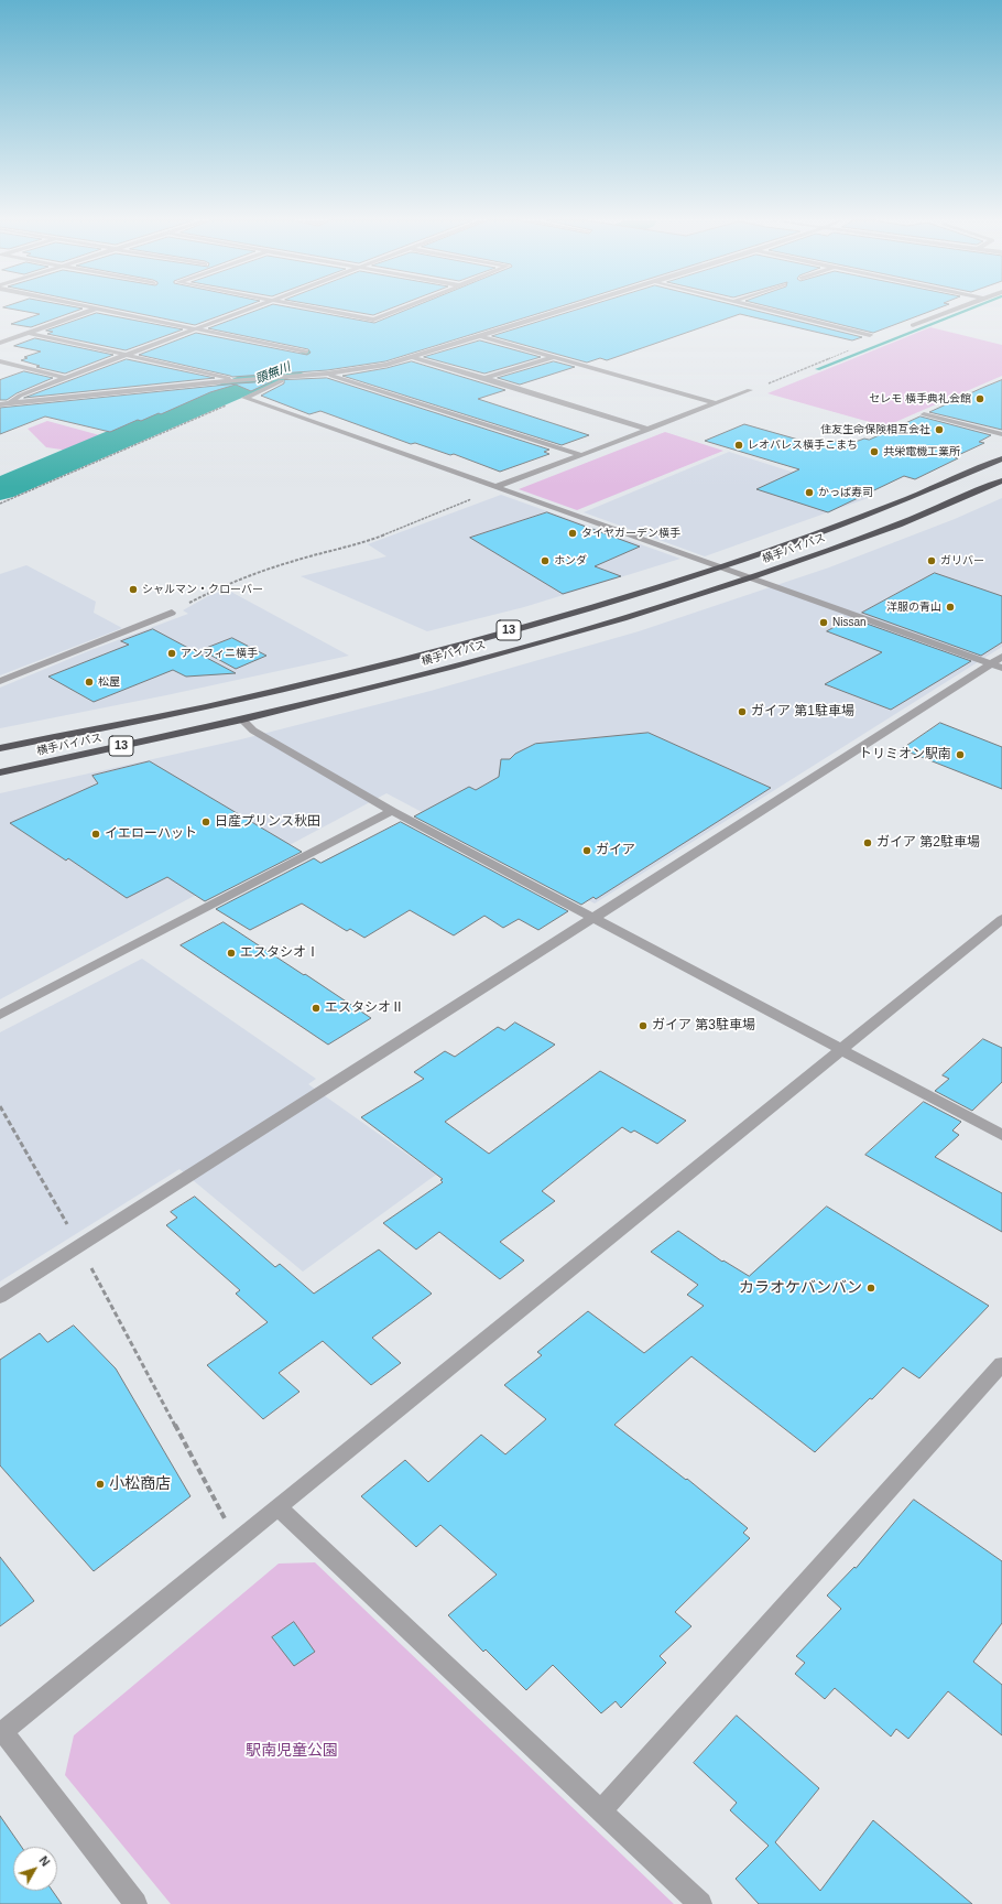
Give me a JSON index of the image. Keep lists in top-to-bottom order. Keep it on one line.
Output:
{"streets":{"highway":["横手バイパス","13"]},"water":["頭無川"],"parks":["駅南児童公園"],"places":["セレモ 横手典礼会館","住友生命保険相互会社","レオパレス横手こまち","共栄電機工業所","かっぱ寿司","タイヤガーデン横手","ホンダ","ガリバー","シャルマン・クローバー","洋服の青山","Nissan","アンフィニ横手","松屋","ガイア 第1駐車場","トリミオン駅南","日産プリンス秋田","イエローハット","ガイア 第2駐車場","ガイア","エスタシオⅠ","エスタシオⅡ","ガイア 第3駐車場","カラオケバンバン","小松商店"],"north":"top right"}
